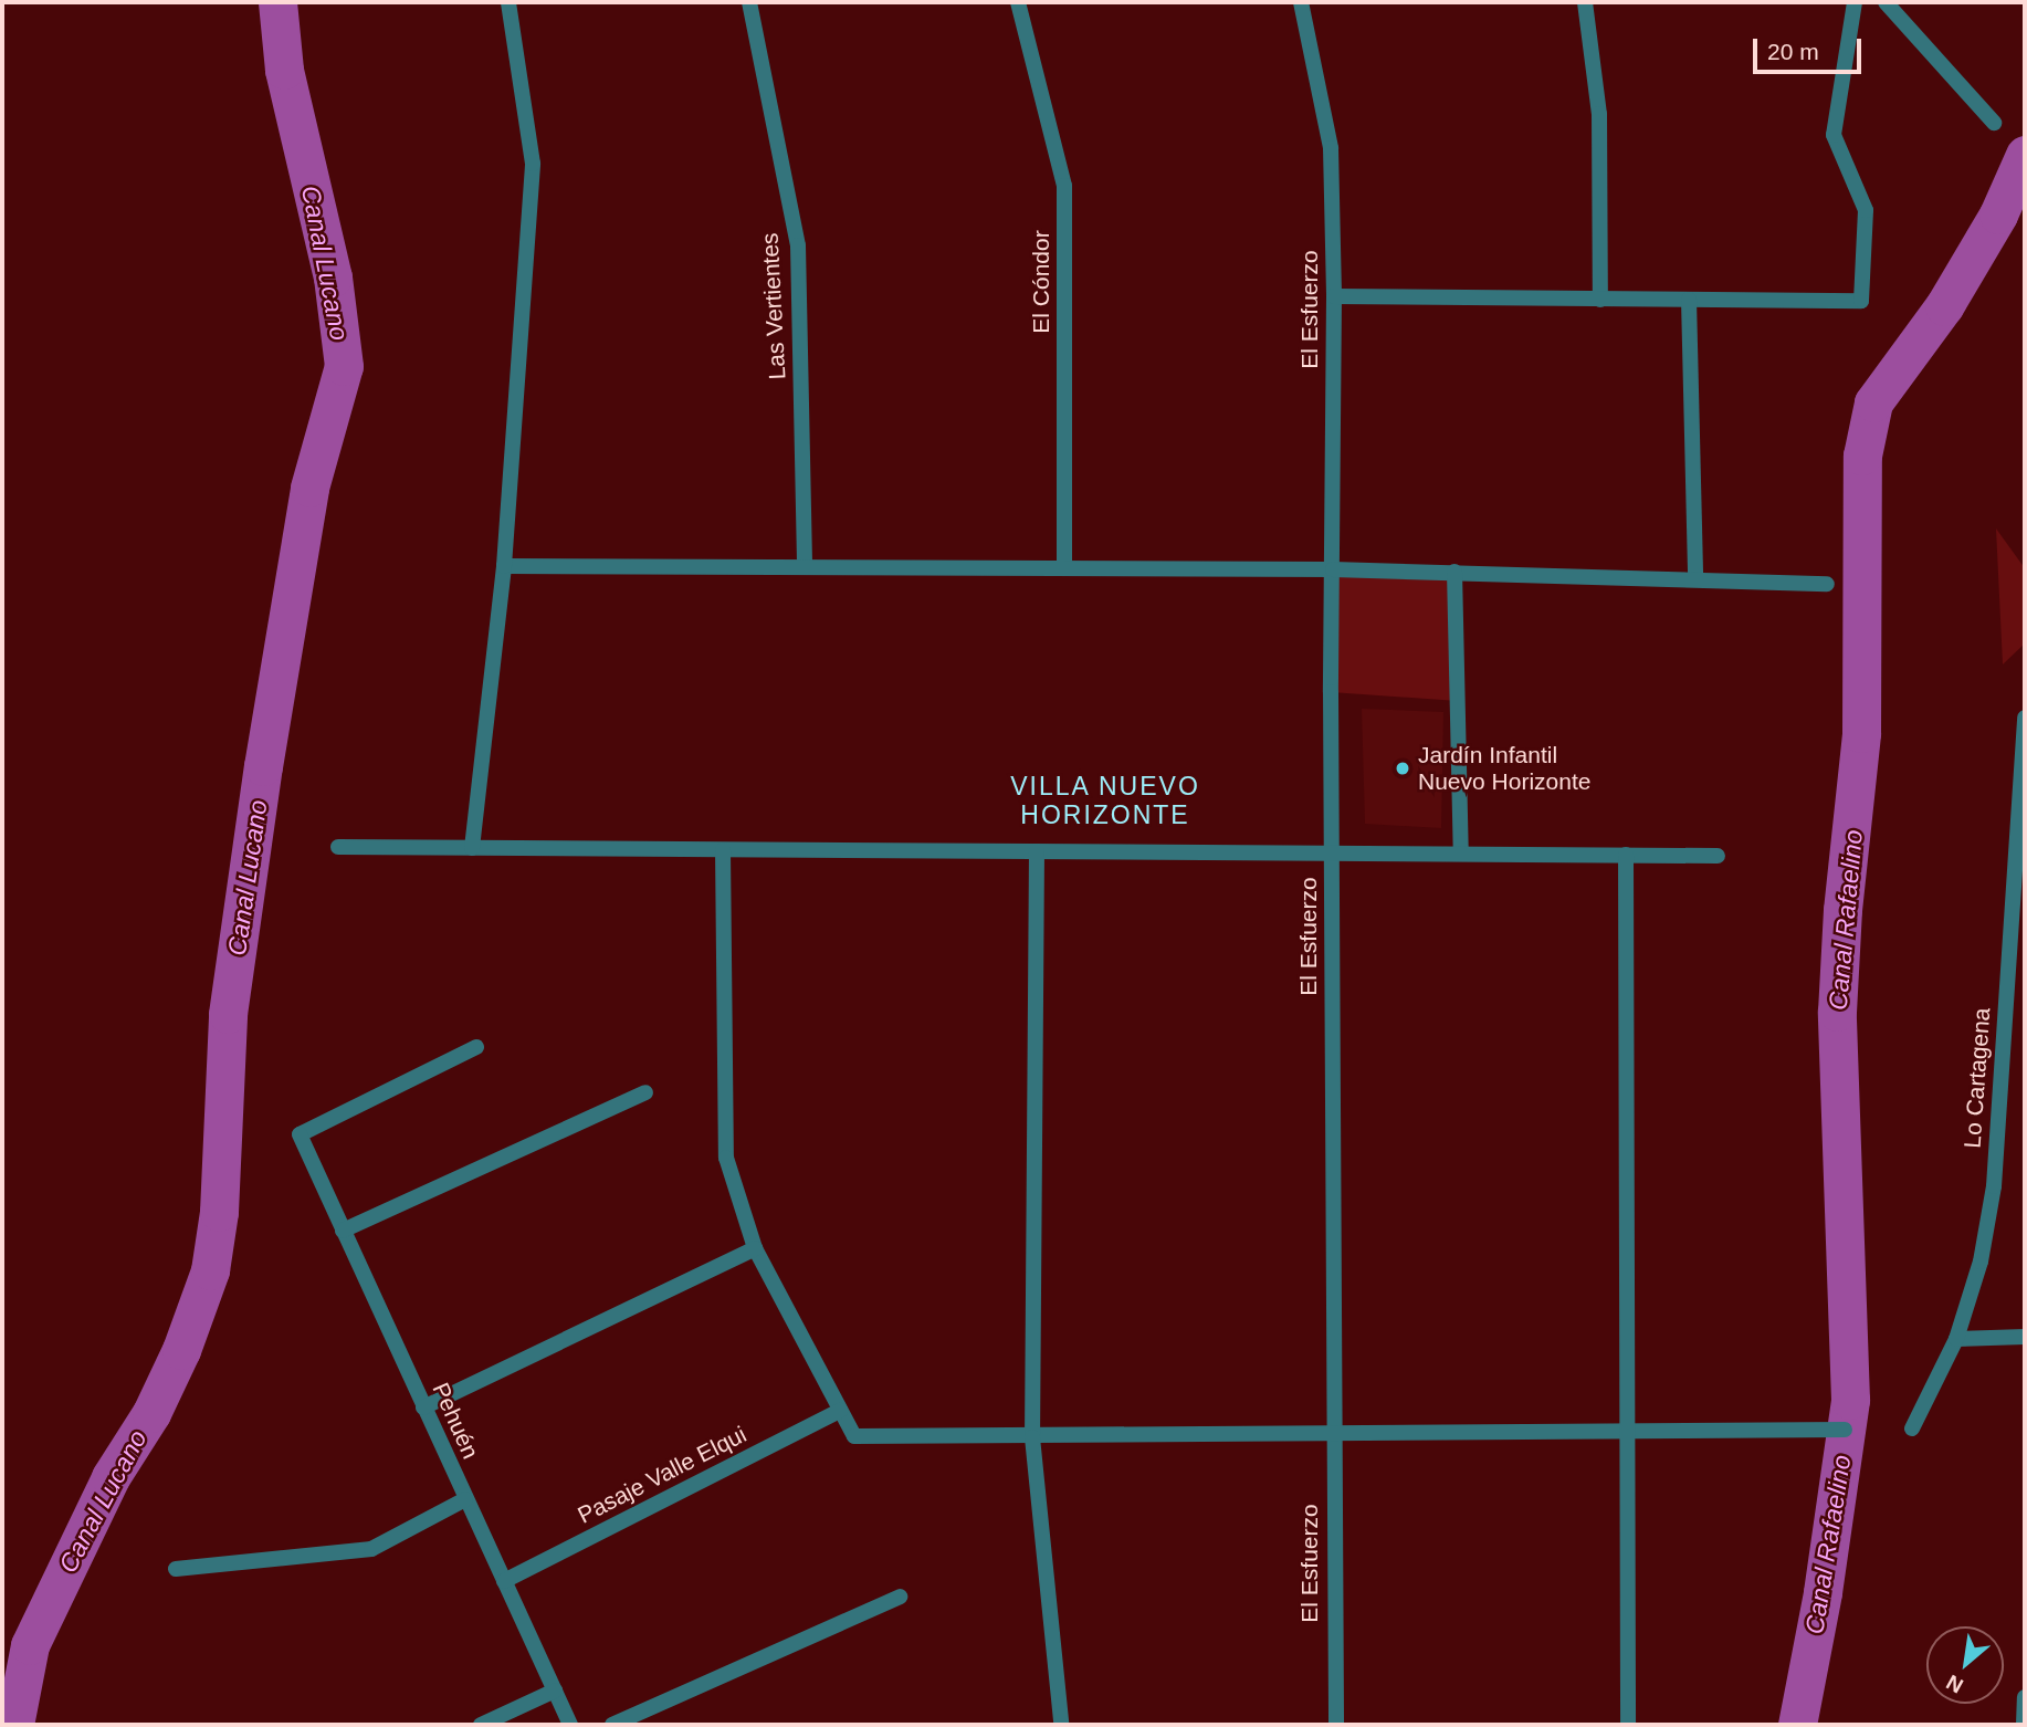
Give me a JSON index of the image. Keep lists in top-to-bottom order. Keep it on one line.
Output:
{"streets":{"street":["El Cóndor","Las Vertientes","El Esfuerzo","Lo Cartagena","Pehuén","Pasaje Valle Elqui"]},"crossings":[["Pehuén","Pasaje Valle Elqui"]],"districts":["VILLA NUEVO HORIZONTE"],"water":["Canal Lucano","Canal Rafaelino"],"places":["Jardín Infantil Nuevo Horizonte"],"scale_bar":"20 m","north":"bottom left"}
